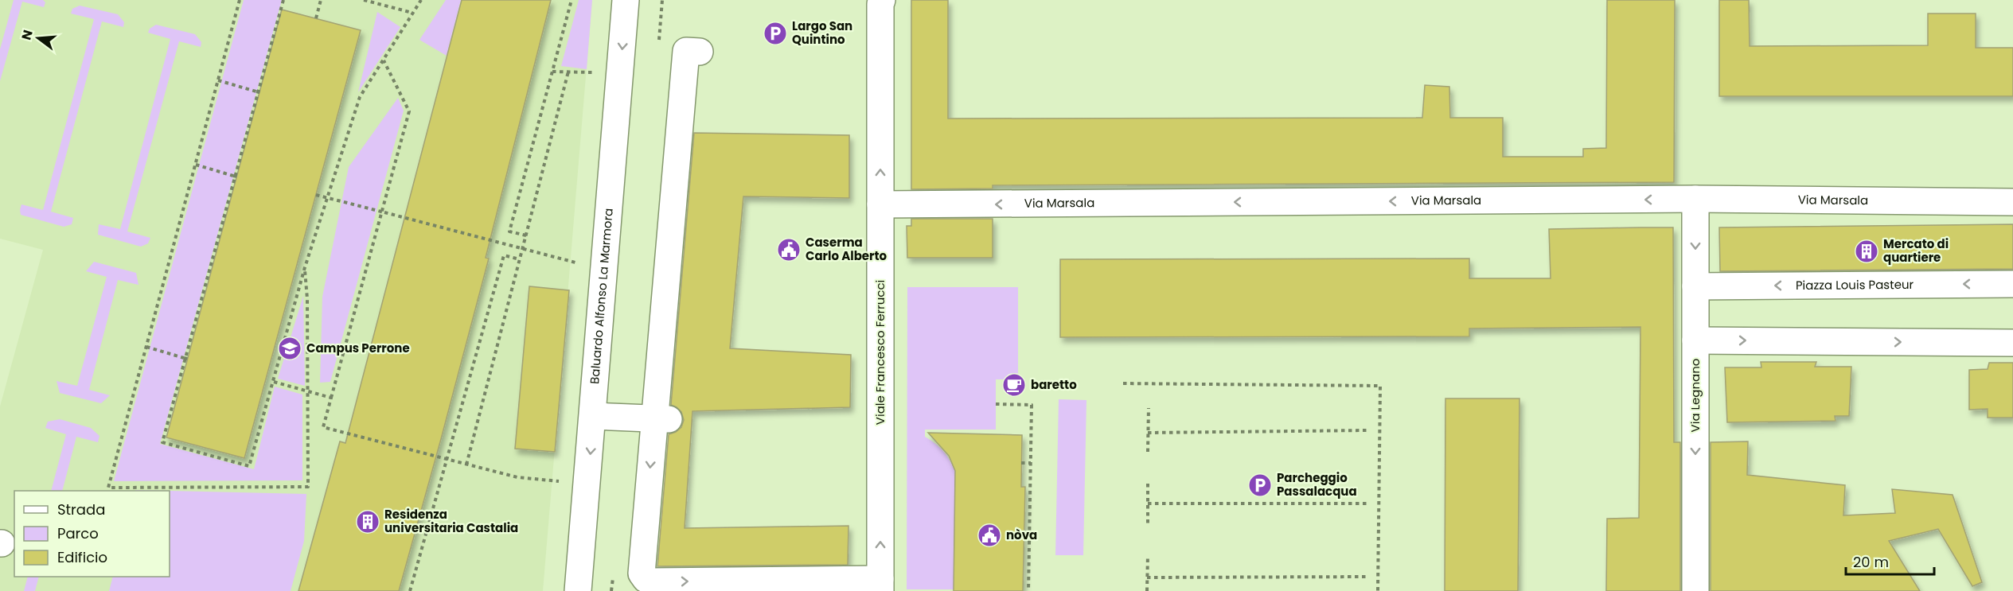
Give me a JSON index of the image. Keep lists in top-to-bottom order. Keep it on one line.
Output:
{"streets":{"street":["Via Marsala","Piazza Louis Pasteur","Baluardo Alfonso La Marmora","Viale Francesco Ferrucci","Via Legnano"]},"crossings":[["Via Marsala","Viale Francesco Ferrucci"],["Via Marsala","Via Legnano"],["Piazza Louis Pasteur","Via Legnano"]],"one_way":["Via Marsala","Via Legnano"],"places":{"parking":["Largo San Quintino","Parcheggio Passalacqua"],"public building":["Caserma Carlo Alberto","nòva"],"building":["Mercato di quartiere","Residenza universitaria Castalia"],"school or university":["Campus Perrone"],"cafe":["baretto"]},"legend":["Strada","Parco","Edificio"],"scale_bar":"20 m","north":"left"}
